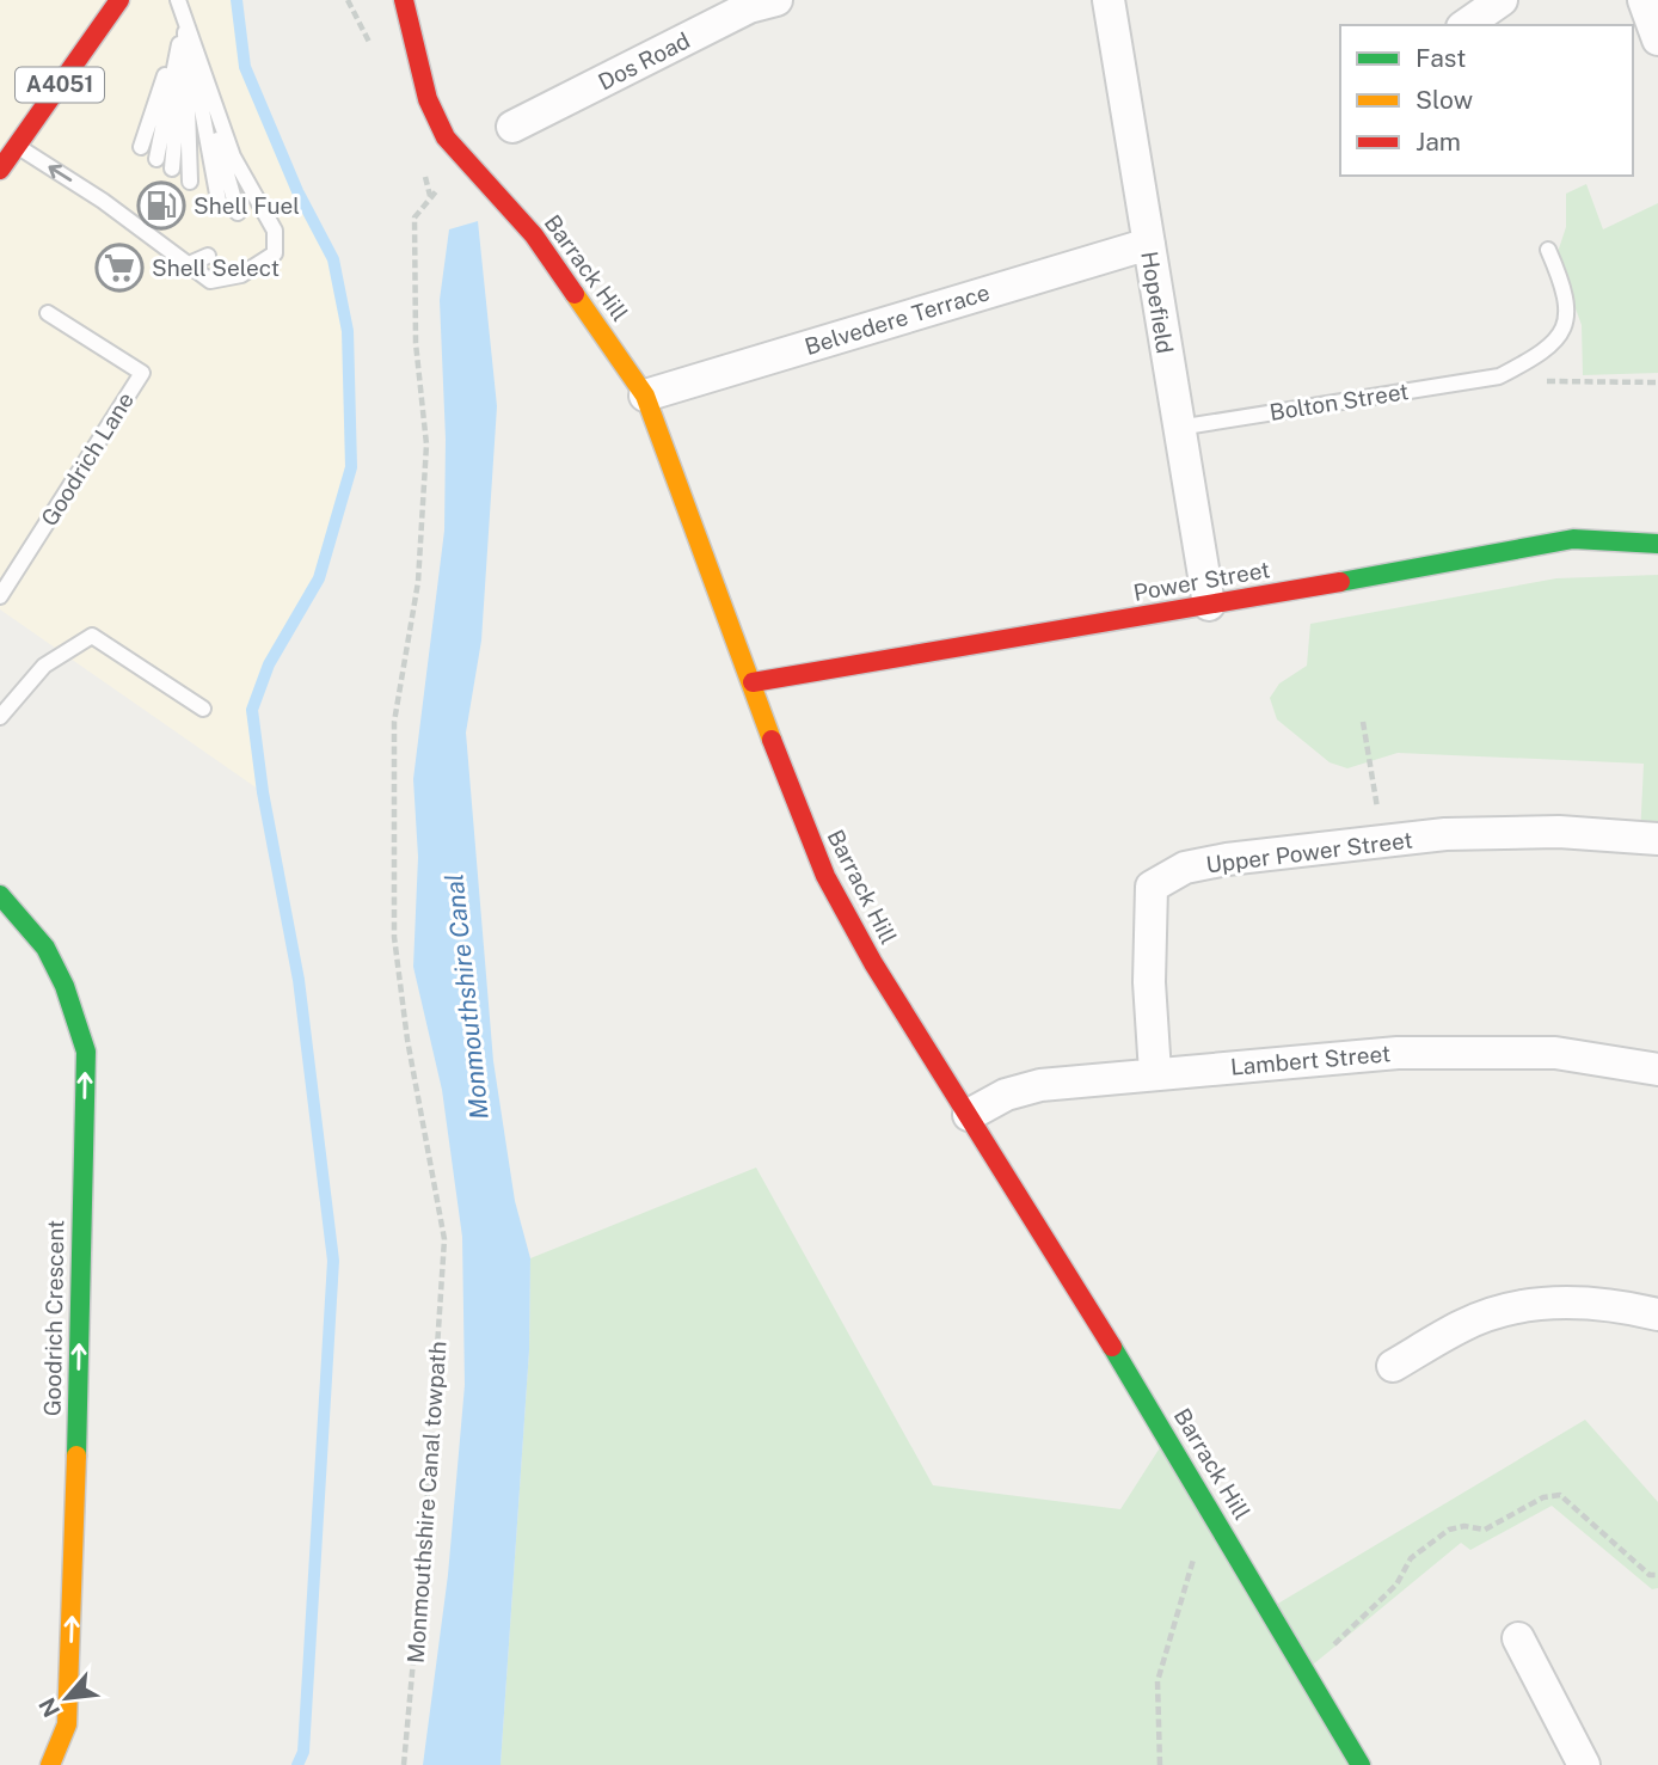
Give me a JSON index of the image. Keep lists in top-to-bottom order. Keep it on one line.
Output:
{"streets":{"street":["Dos Road","A4051","Barrack Hill","Hopefield","Belvedere Terrace","Power Street","Upper Power Street","Lambert Street","Goodrich Crescent"],"lane":["Bolton Street","Goodrich Lane"],"path":["Monmouthshire Canal towpath"]},"crossings":[["Barrack Hill","Belvedere Terrace"],["Barrack Hill","Power Street"],["Barrack Hill","Lambert Street"],["Hopefield","Belvedere Terrace"],["Hopefield","Bolton Street"],["Hopefield","Power Street"],["Upper Power Street","Lambert Street"]],"one_way":["Goodrich Crescent"],"water":["Monmouthshire Canal"],"places":{"fuel station":["Shell Fuel"],"supermarket":["Shell Select"]},"legend":["Fast","Slow","Jam"],"north":"bottom left"}
